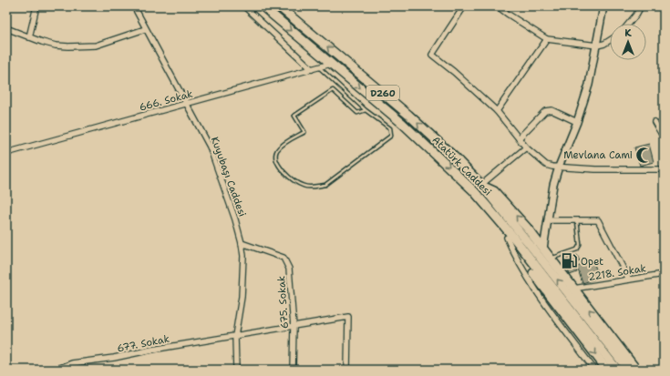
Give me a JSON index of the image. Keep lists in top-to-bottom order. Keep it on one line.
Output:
{"streets":{"highway":["D260","Atatürk Caddesi"],"street":["666. Sokak","Kuyubaşı Caddesi","2218. Sokak","675. Sokak","677. Sokak"]},"crossings":[["666. Sokak","Atatürk Caddesi"],["666. Sokak","Kuyubaşı Caddesi"],["Kuyubaşı Caddesi","675. Sokak"],["Kuyubaşı Caddesi","677. Sokak"],["675. Sokak","677. Sokak"]],"places":{"mosque":["Mevlana Cami"],"fuel station":["Opet"]},"north":"top"}
